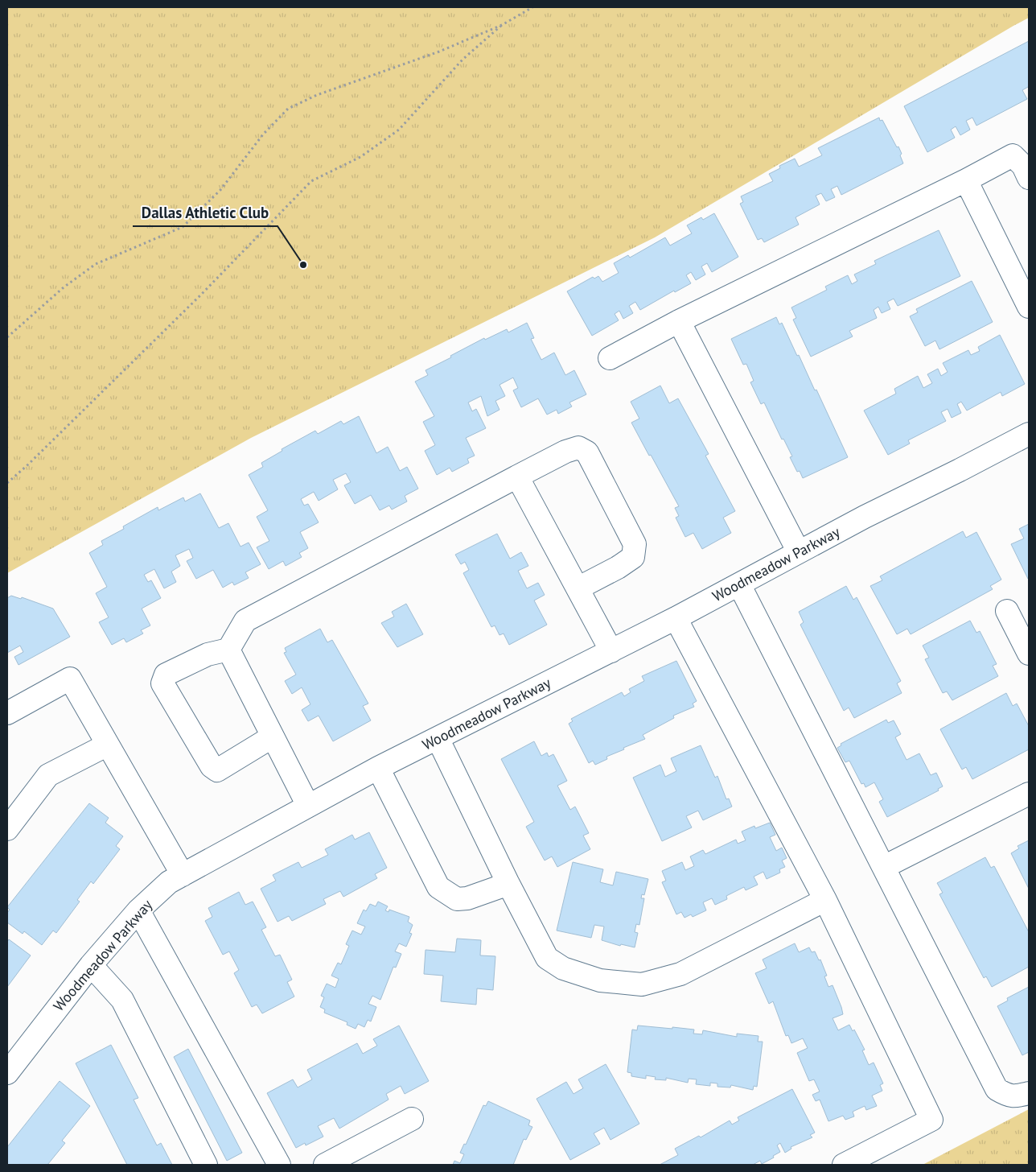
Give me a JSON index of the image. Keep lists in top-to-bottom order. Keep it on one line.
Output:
{"streets":{"street":["Woodmeadow Parkway"]},"places":["Dallas Athletic Club"]}
